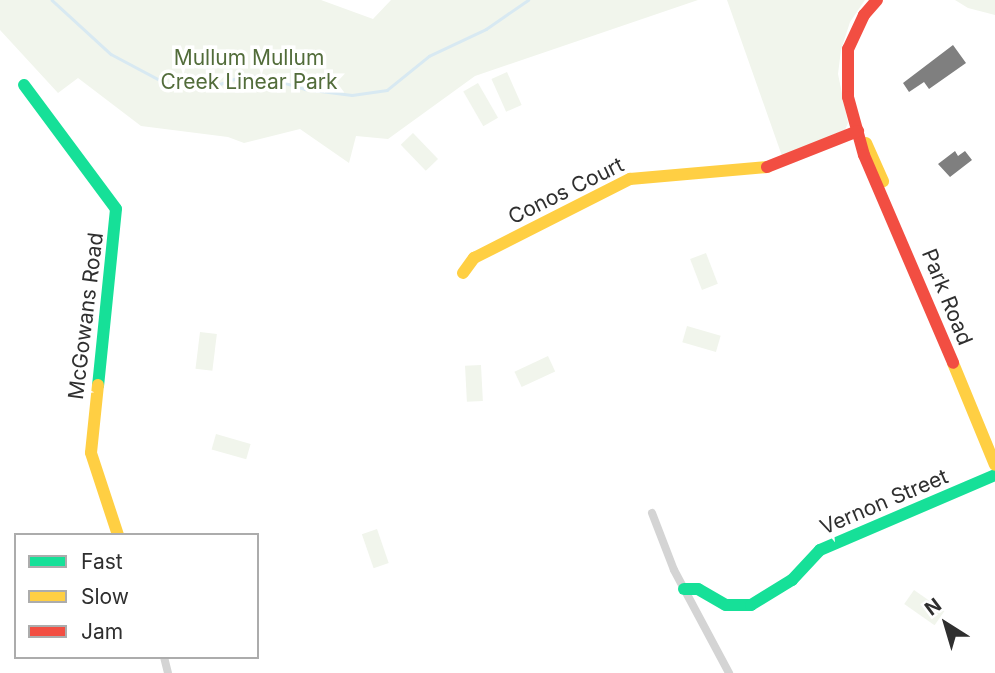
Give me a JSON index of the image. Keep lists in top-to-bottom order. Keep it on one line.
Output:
{"streets":{"street":["Conos Court","Park Road","McGowans Road","Vernon Street"]},"crossings":[["Conos Court","Park Road"]],"parks":["Mullum Mullum Creek Linear Park"],"legend":["Fast","Slow","Jam"],"north":"top left"}
